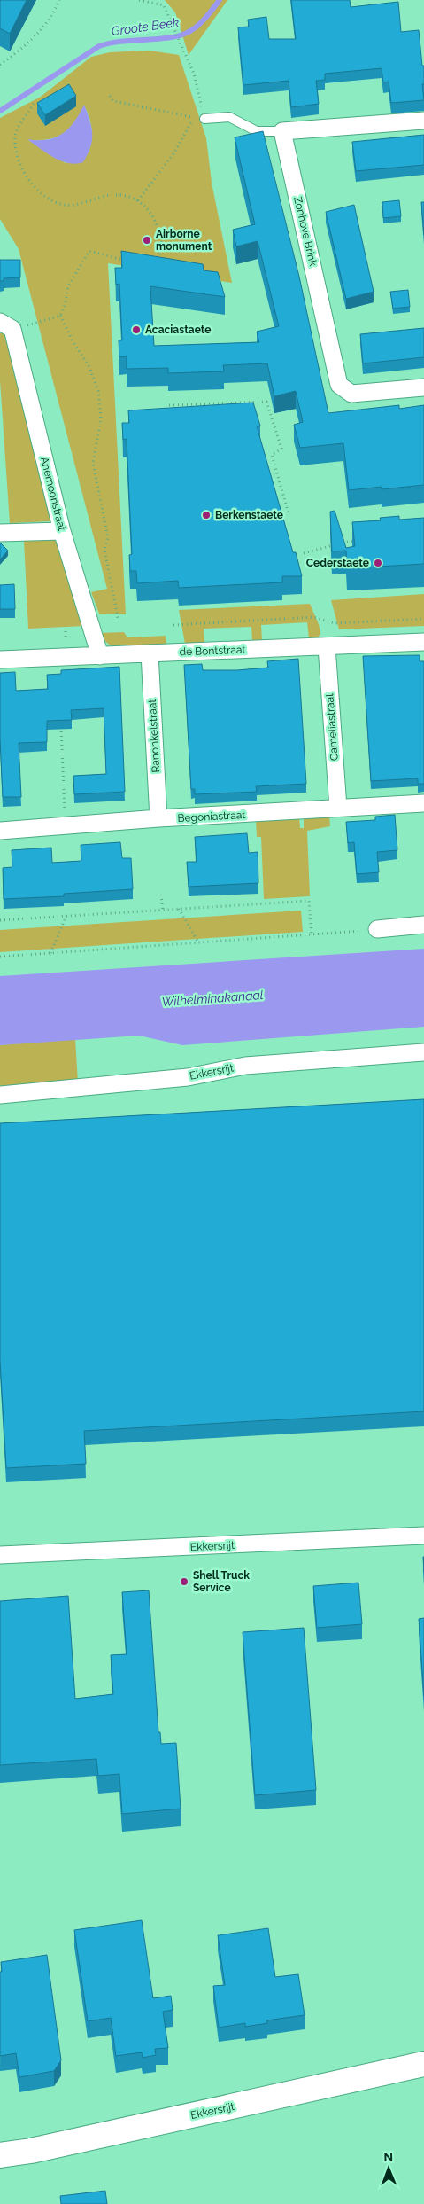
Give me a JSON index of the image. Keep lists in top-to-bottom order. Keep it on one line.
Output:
{"streets":{"main road":["Ekkersrijt"],"street":["Zonhove Brink","Anemoonstraat","de Bontstraat","Cameliastraat","Ranonkelstraat","Begoniastraat"]},"crossings":[["Anemoonstraat","de Bontstraat"],["de Bontstraat","Cameliastraat"],["de Bontstraat","Ranonkelstraat"],["Cameliastraat","Begoniastraat"],["Ranonkelstraat","Begoniastraat"]],"water":["Groote Beek","Wilhelminakanaal"],"places":["Airborne monument","Acaciastaete","Berkenstaete","Cederstaete","Shell Truck Service"],"north":"top"}
